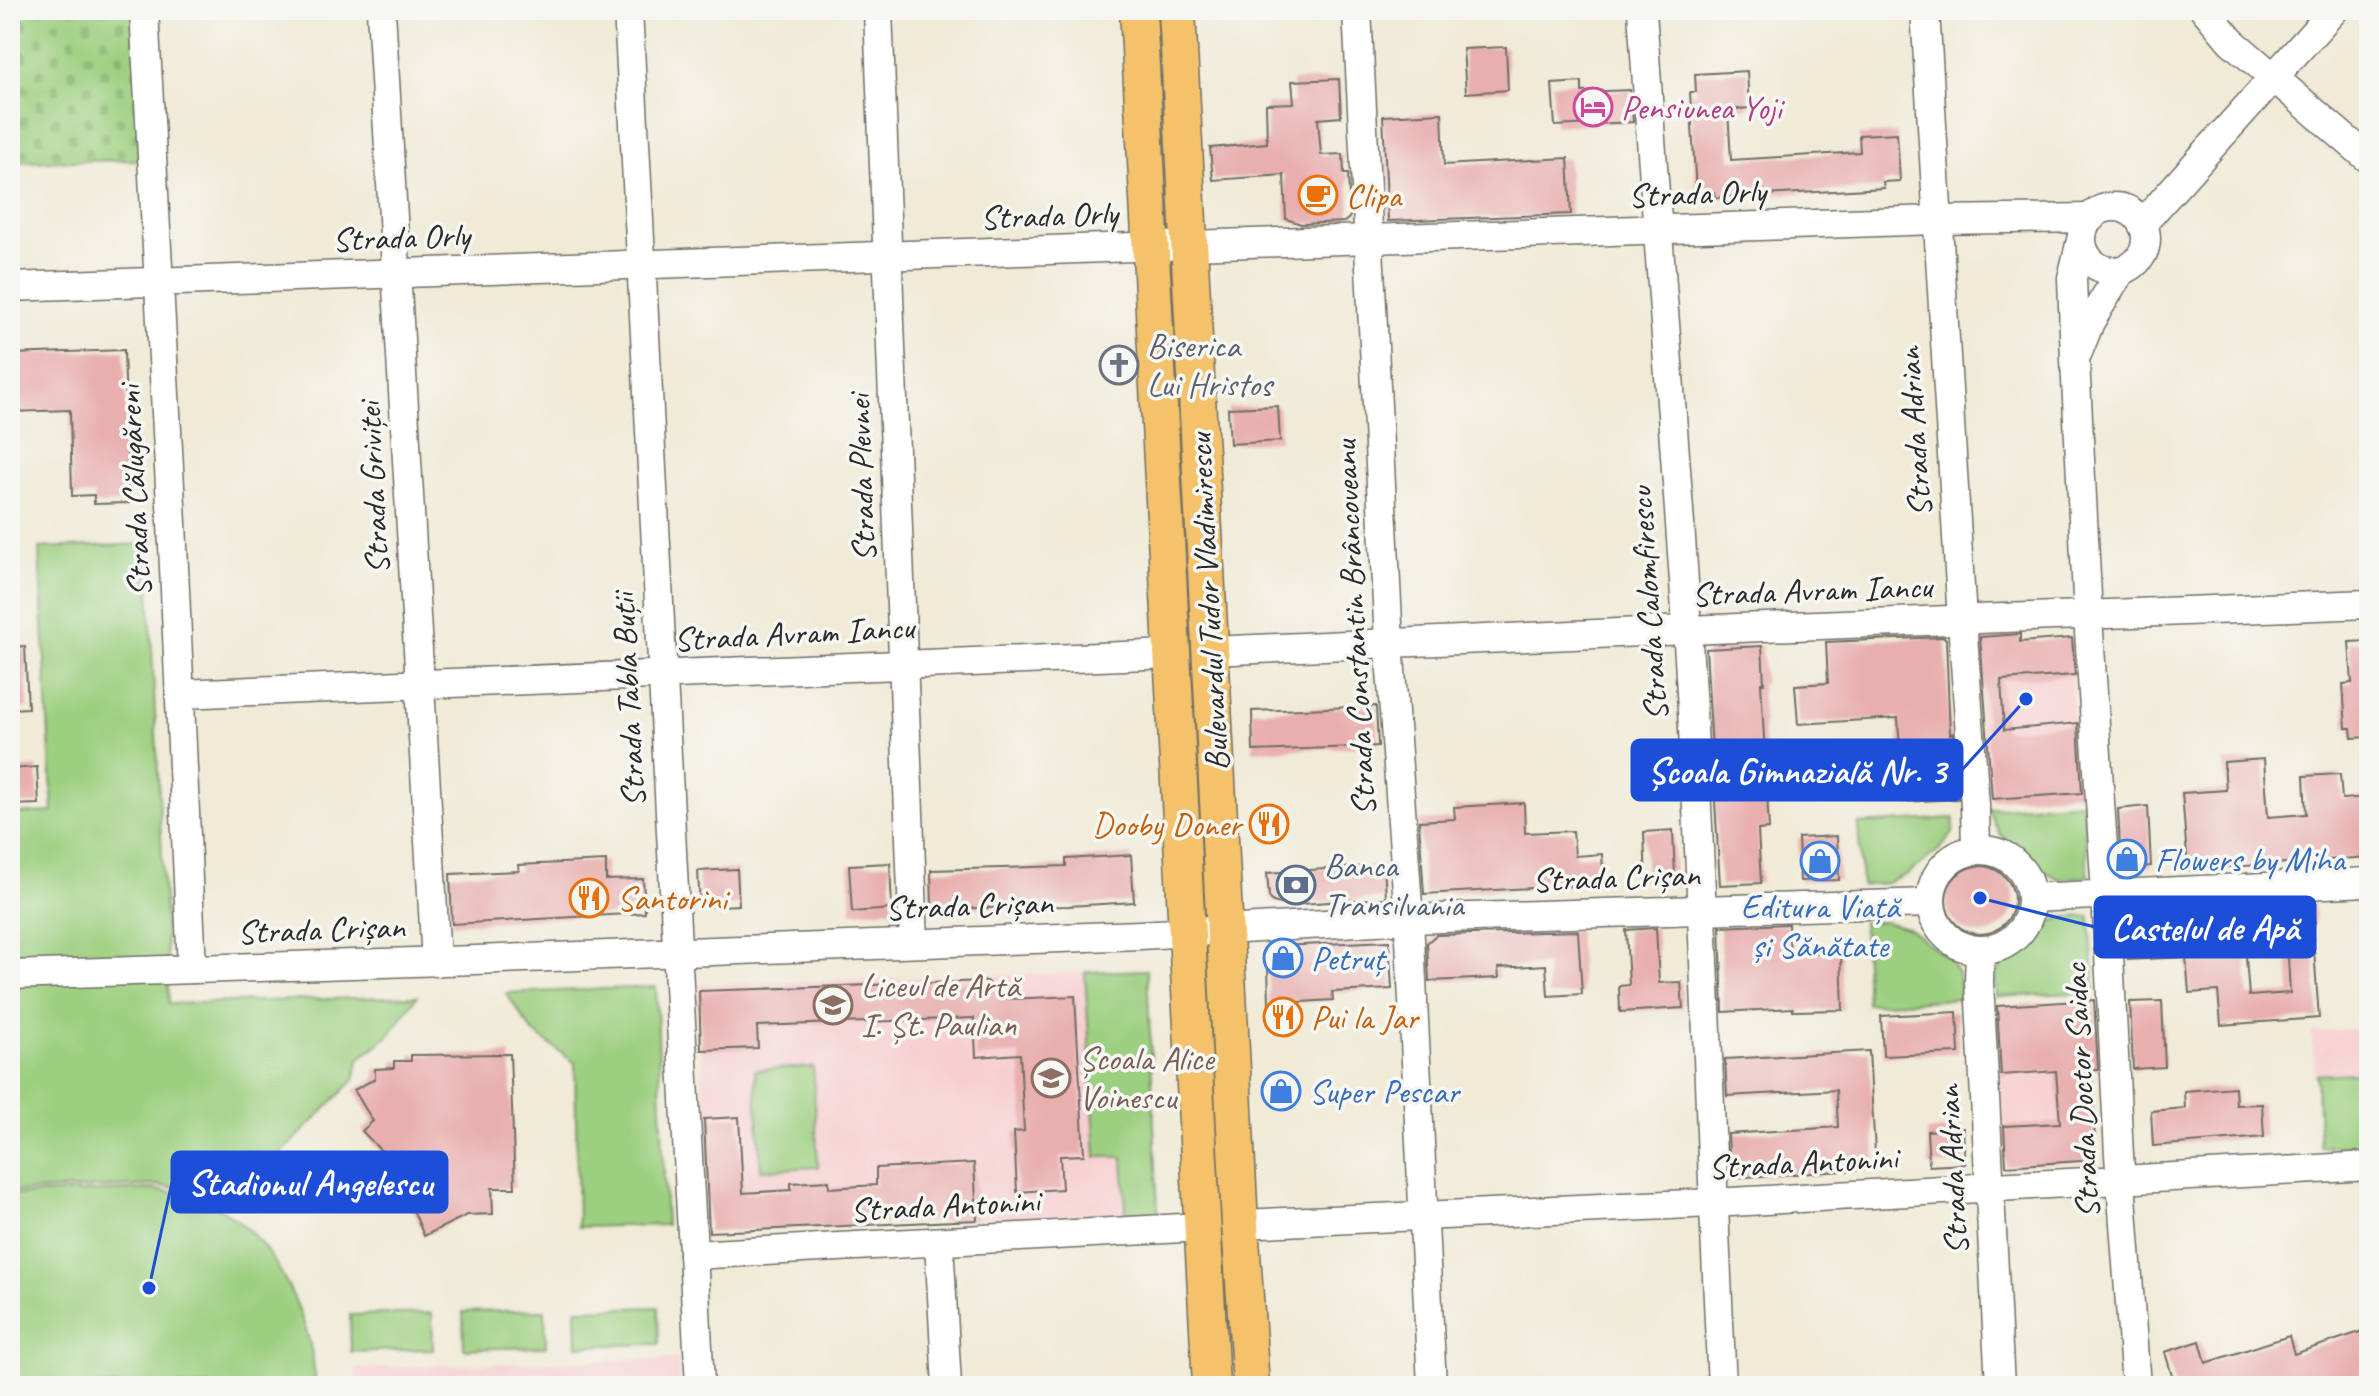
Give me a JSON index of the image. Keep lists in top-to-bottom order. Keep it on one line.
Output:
{"streets":{"main road":["Bulevardul Tudor Vladimirescu"],"street":["Strada Orly","Strada Adrian","Strada Plevnei","Strada Griviței","Strada Călugăreni","Strada Avram Iancu","Strada Calomfirescu","Strada Constantin Brâncoveanu","Strada Tabla Buții","Strada Crișan","Strada Doctor Saidac","Strada Antonini"]},"crossings":[["Strada Orly","Strada Adrian"],["Strada Orly","Strada Plevnei"],["Strada Orly","Strada Griviței"],["Strada Orly","Strada Călugăreni"],["Strada Orly","Bulevardul Tudor Vladimirescu"],["Strada Orly","Strada Calomfirescu"],["Strada Orly","Strada Constantin Brâncoveanu"],["Strada Orly","Strada Tabla Buții"],["Strada Orly","Strada Doctor Saidac"],["Strada Adrian","Strada Avram Iancu"],["Strada Adrian","Strada Crișan"],["Strada Adrian","Strada Antonini"],["Strada Plevnei","Strada Avram Iancu"],["Strada Plevnei","Strada Crișan"],["Strada Griviței","Strada Avram Iancu"],["Strada Griviței","Strada Crișan"],["Strada Călugăreni","Strada Avram Iancu"],["Strada Călugăreni","Strada Crișan"],["Strada Avram Iancu","Bulevardul Tudor Vladimirescu"],["Strada Avram Iancu","Strada Calomfirescu"],["Strada Avram Iancu","Strada Constantin Brâncoveanu"],["Strada Avram Iancu","Strada Tabla Buții"],["Strada Avram Iancu","Strada Doctor Saidac"],["Bulevardul Tudor Vladimirescu","Strada Crișan"],["Bulevardul Tudor Vladimirescu","Strada Antonini"],["Strada Calomfirescu","Strada Crișan"],["Strada Calomfirescu","Strada Antonini"],["Strada Constantin Brâncoveanu","Strada Crișan"],["Strada Constantin Brâncoveanu","Strada Antonini"],["Strada Tabla Buții","Strada Crișan"],["Strada Tabla Buții","Strada Antonini"],["Strada Doctor Saidac","Strada Antonini"]],"places":{"hotel":["Pensiunea Yoji"],"cafe":["Clipa"],"church":["Biserica Lui Hristos"],"other":["Școala Gimnazială Nr. 3","Castelul de Apă","Stadionul Angelescu"],"restaurant":["Dooby Doner","Santorini","Pui la Jar"],"shop":["Flowers by Miha","Editura Viață și Sănătate","Petruț","Super Pescar"],"bank":["Banca Transilvania"],"school or university":["Liceul de Artă I. Șt. Paulian","Școala Alice Voinescu"]}}
